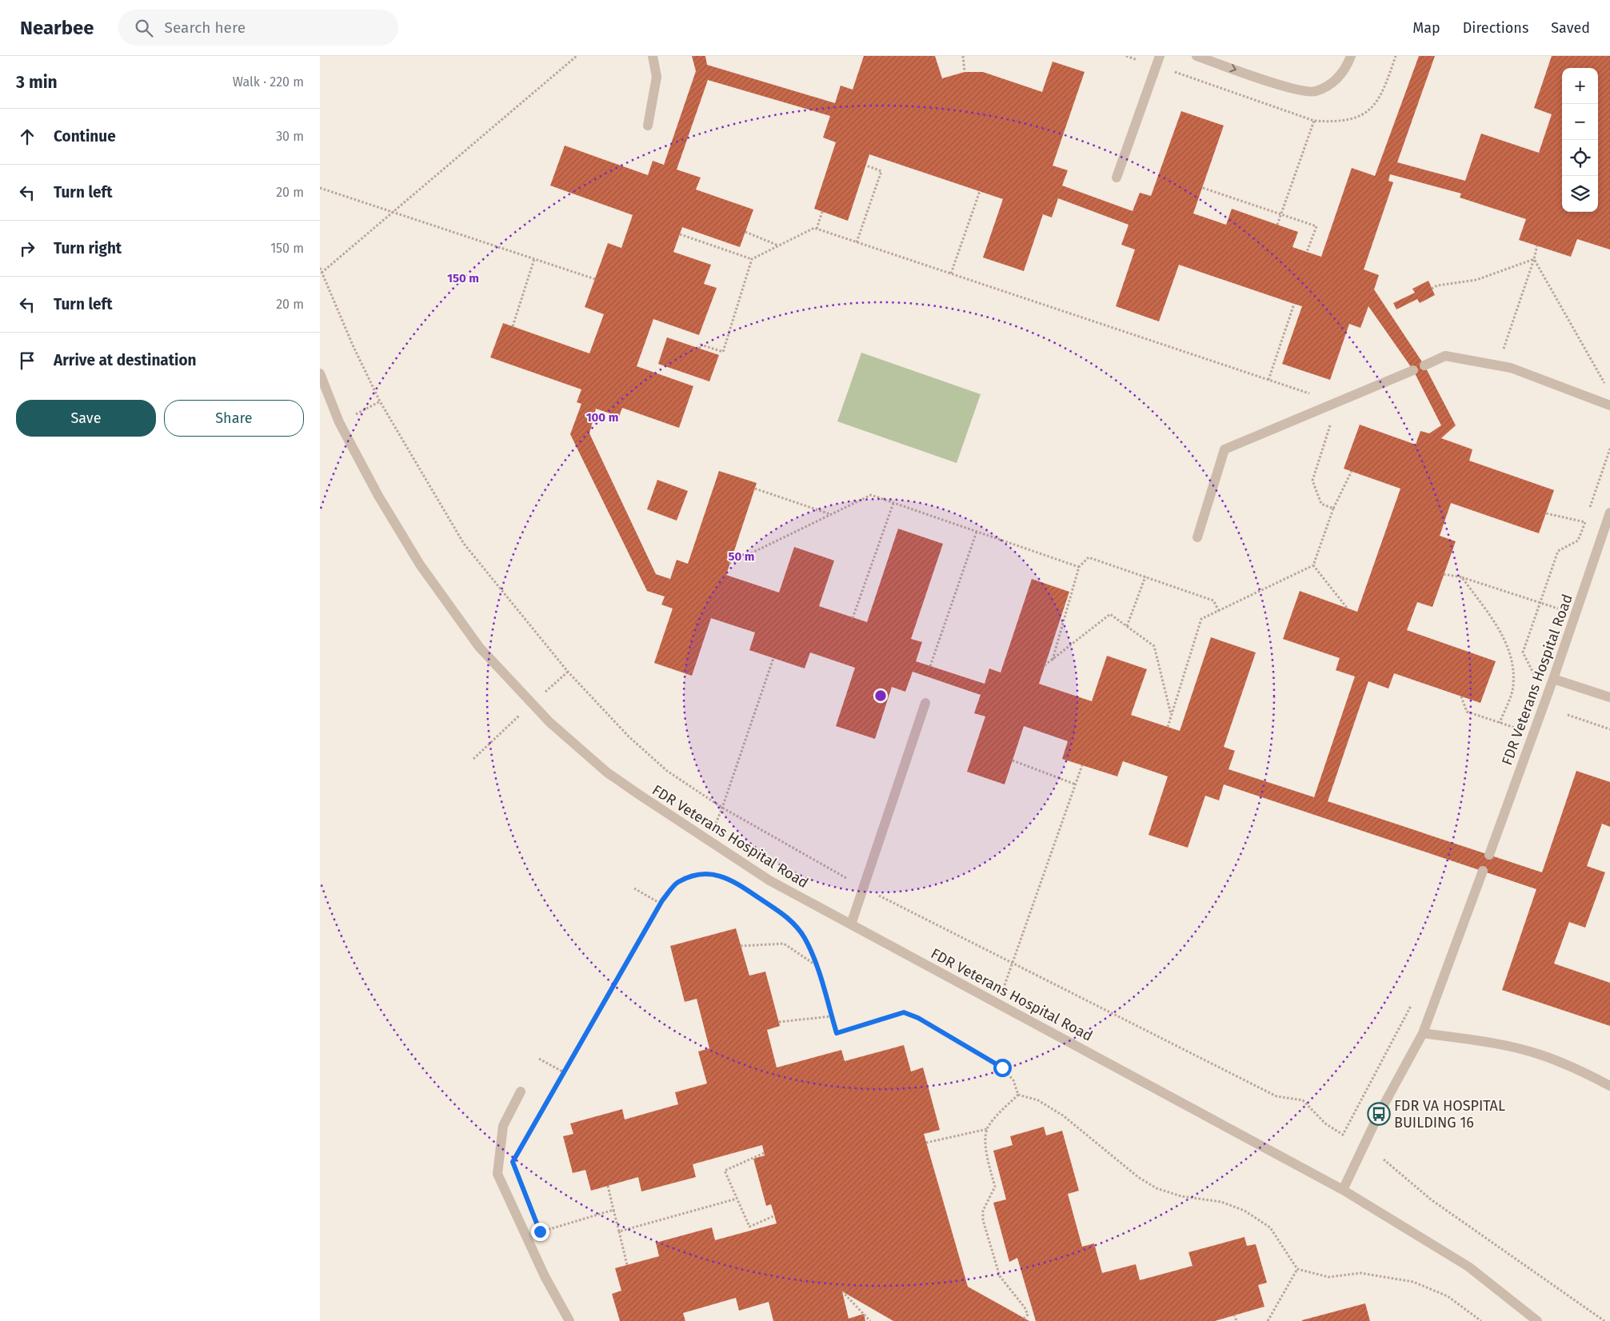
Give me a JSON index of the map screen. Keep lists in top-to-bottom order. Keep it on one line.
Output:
{"streets":{"street":["FDR Veterans Hospital Road"]},"places":{"bus stop":["FDR VA HOSPITAL BUILDING 16"]},"page":{"header":"Nearbee","search":"Search here","nav":["Map","Directions","Saved"],"heading":["3 min","Walk · 220 m"],"map_buttons":["+","−"],"list":[["Continue","30 m"],["Turn left","20 m"],["Turn right","150 m"],["Turn left","20 m"],"Arrive at destination"],"buttons":["Save","Share"]},"rings":["150 m","100 m","50 m"]}
